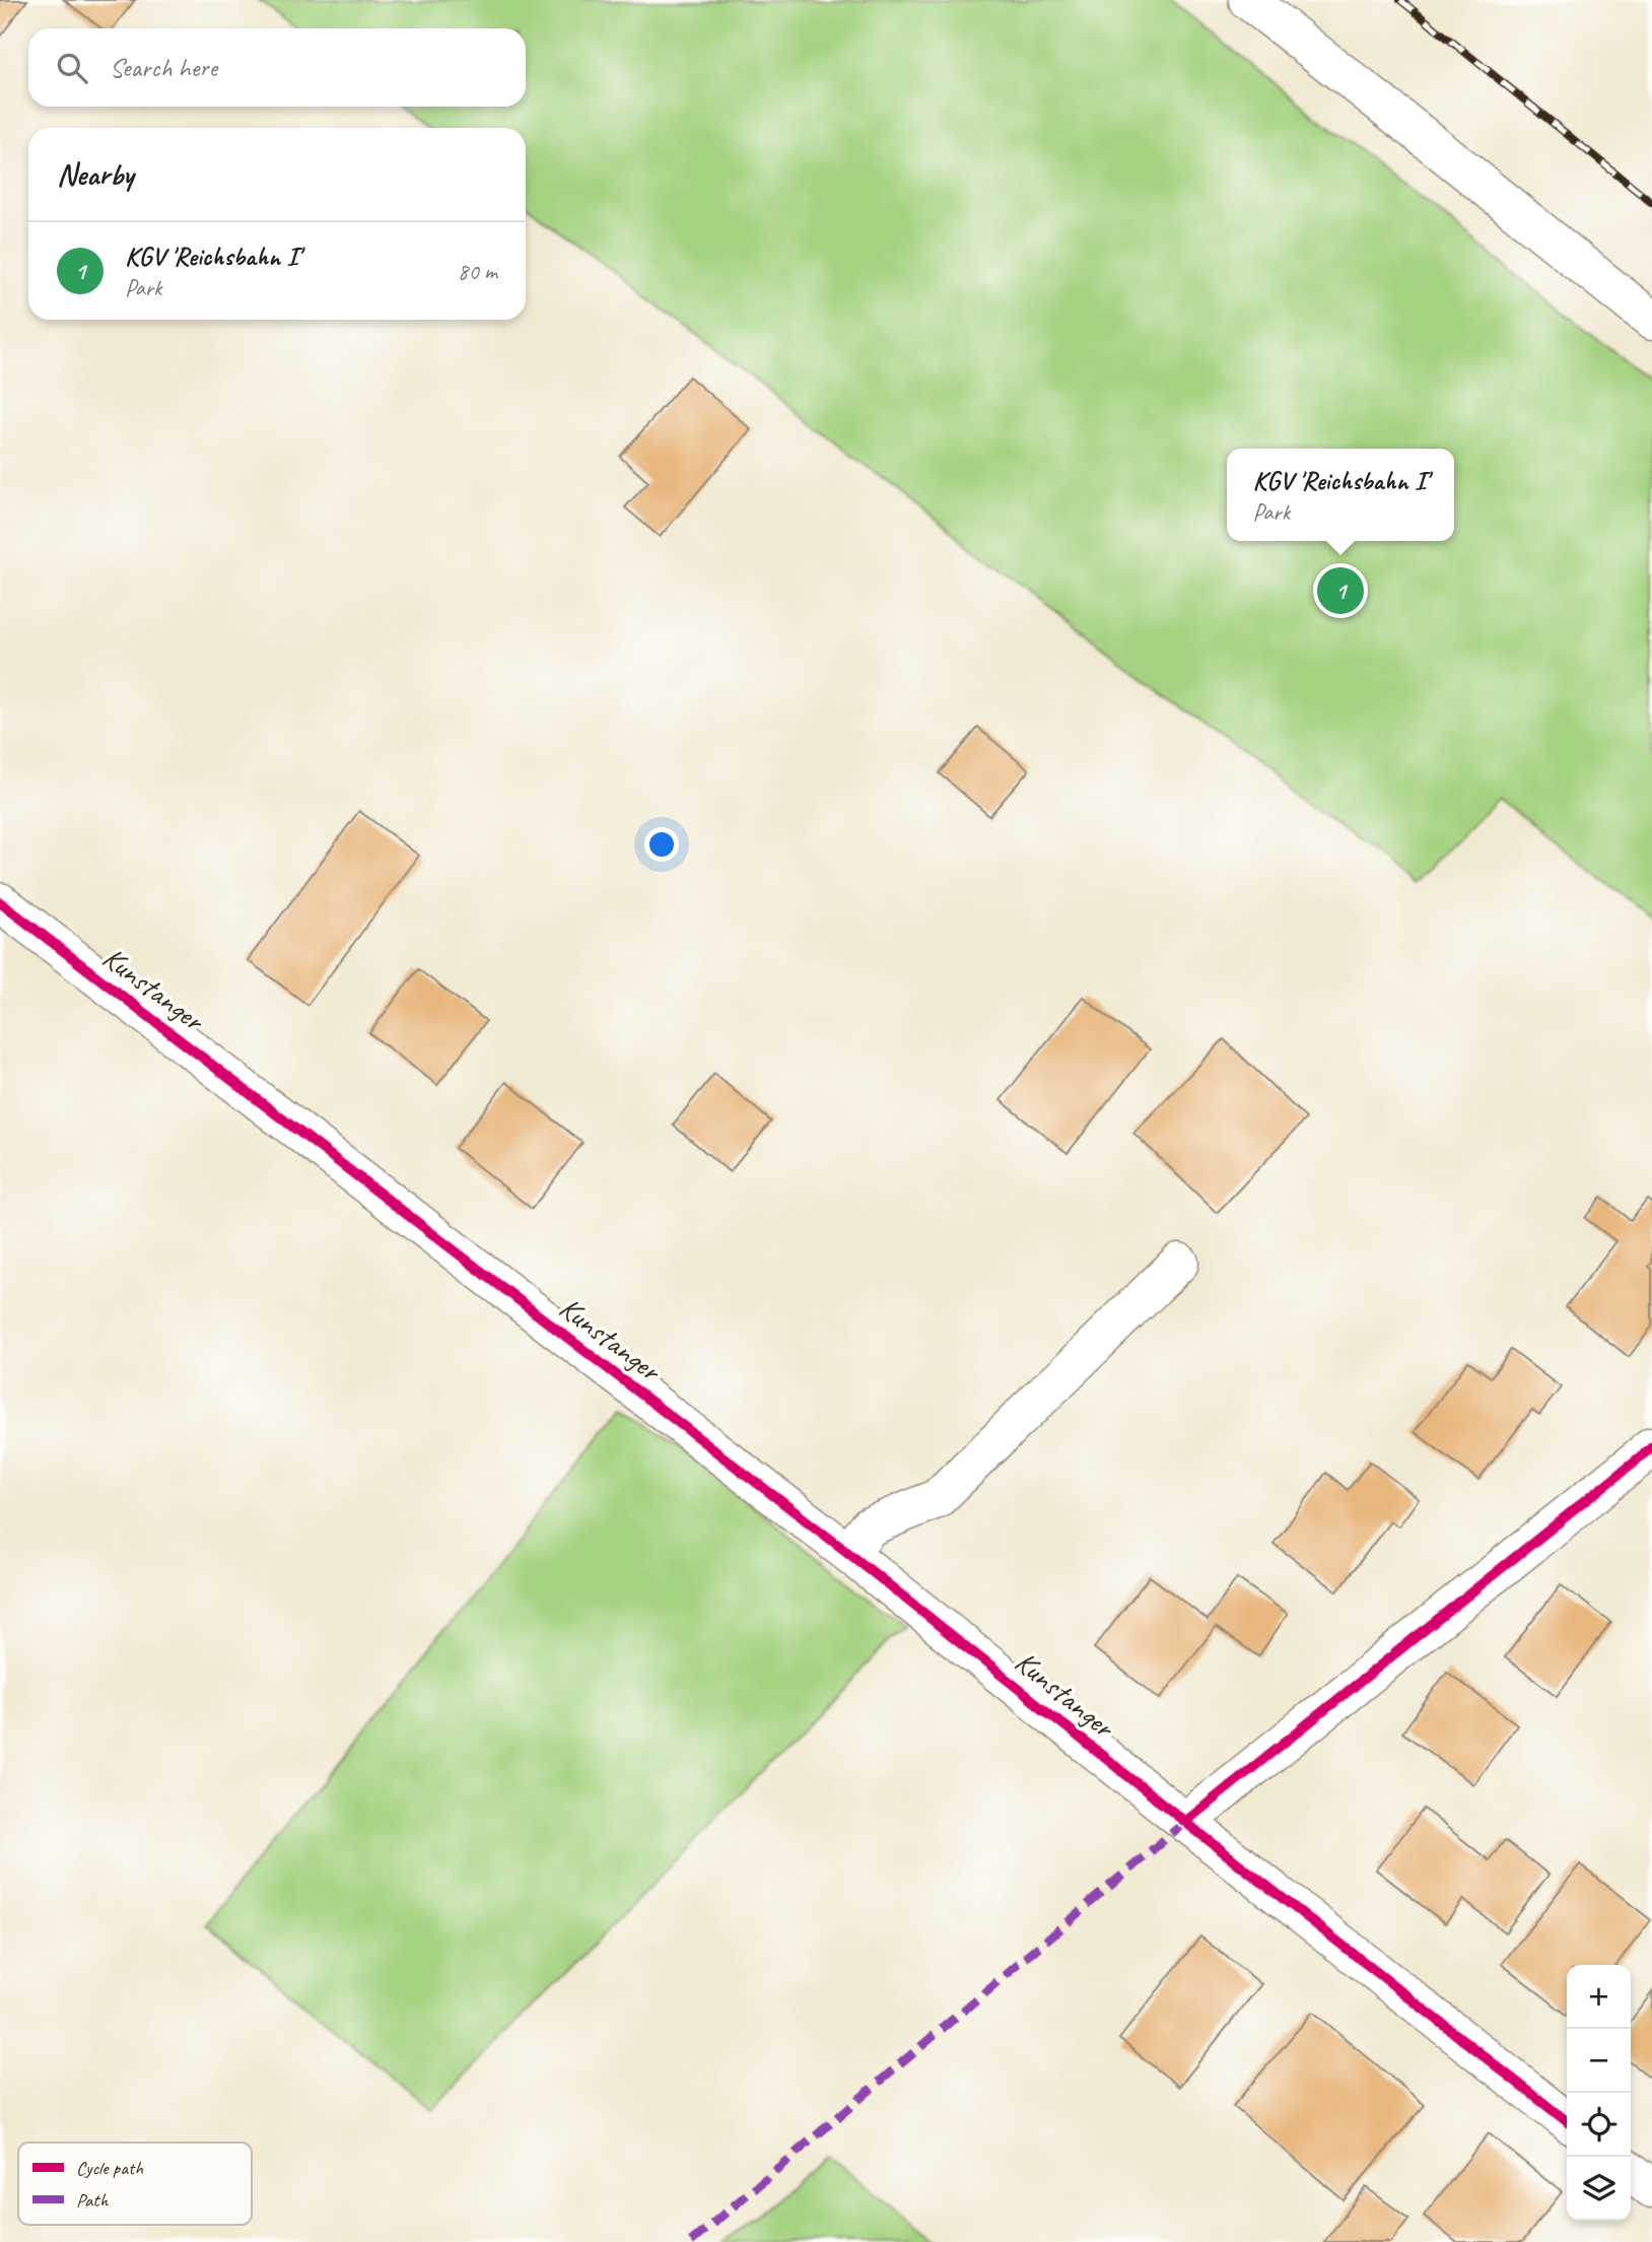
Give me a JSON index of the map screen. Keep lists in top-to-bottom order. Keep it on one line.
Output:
{"streets":{"street":["Kunstanger"]},"legend":["Cycle path","Path"],"page":{"search":"Search here","heading":"Nearby","list":[{"mark":"1","name":"KGV 'Reichsbahn I'","note":"Park","value":"80 m"}],"popup":["KGV 'Reichsbahn I'","Park"],"pins":"1","map_buttons":["+","−"]}}
